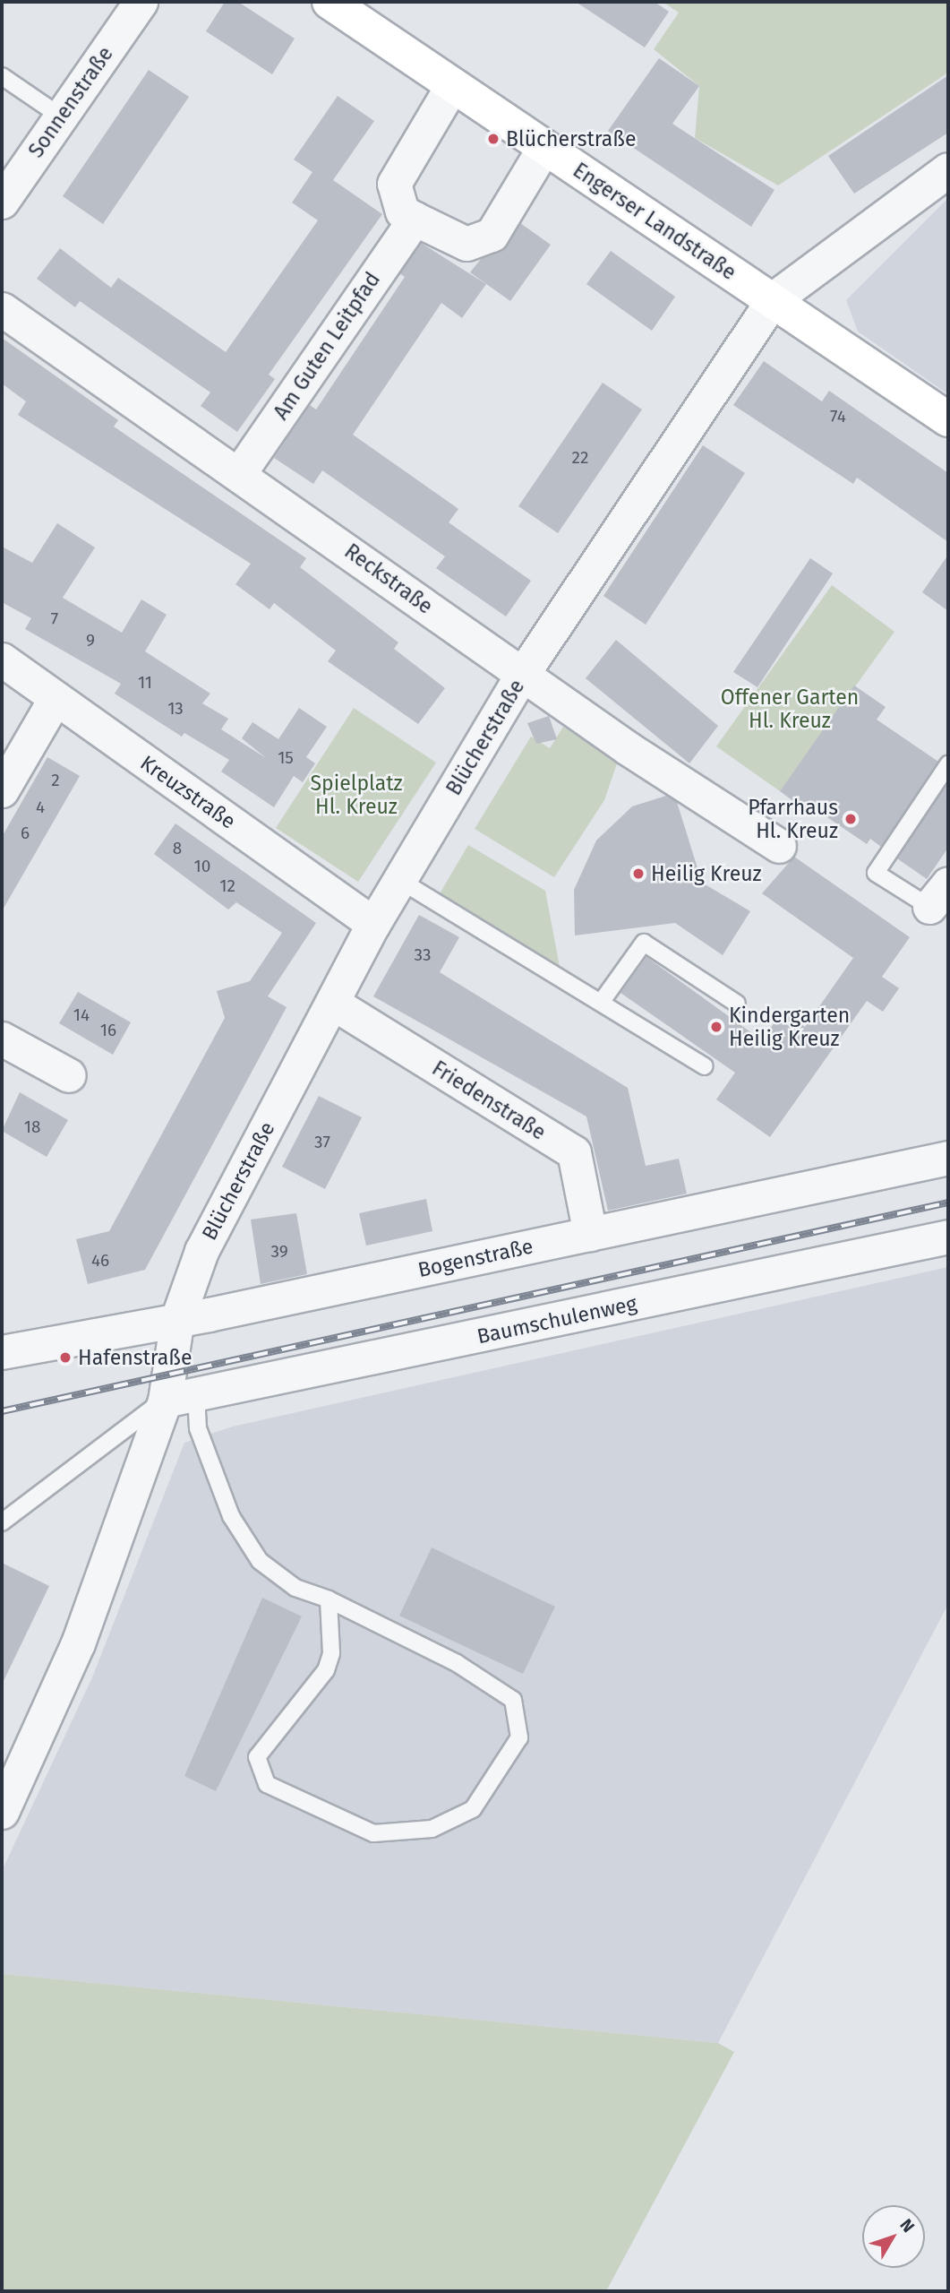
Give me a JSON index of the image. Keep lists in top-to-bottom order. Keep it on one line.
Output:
{"streets":{"main road":["Engerser Landstraße"],"street":["Sonnenstraße","Am Guten Leitpfad","Reckstraße","Blücherstraße","Kreuzstraße","Friedenstraße","Bogenstraße","Baumschulenweg"]},"crossings":[["Engerser Landstraße","Blücherstraße"],["Am Guten Leitpfad","Reckstraße"],["Reckstraße","Blücherstraße"],["Blücherstraße","Kreuzstraße"],["Blücherstraße","Friedenstraße"],["Blücherstraße","Bogenstraße"],["Blücherstraße","Baumschulenweg"],["Friedenstraße","Bogenstraße"]],"parks":["Offener Garten Hl. Kreuz","Spielplatz Hl. Kreuz"],"places":["Blücherstraße","Pfarrhaus Hl. Kreuz","Heilig Kreuz","Kindergarten Heilig Kreuz","Hafenstraße"],"house_numbers":["74","22","7","9","11","13","15","2","4","6","8","10","12","33","14","16","18","37","39","46"],"north":"top right"}
